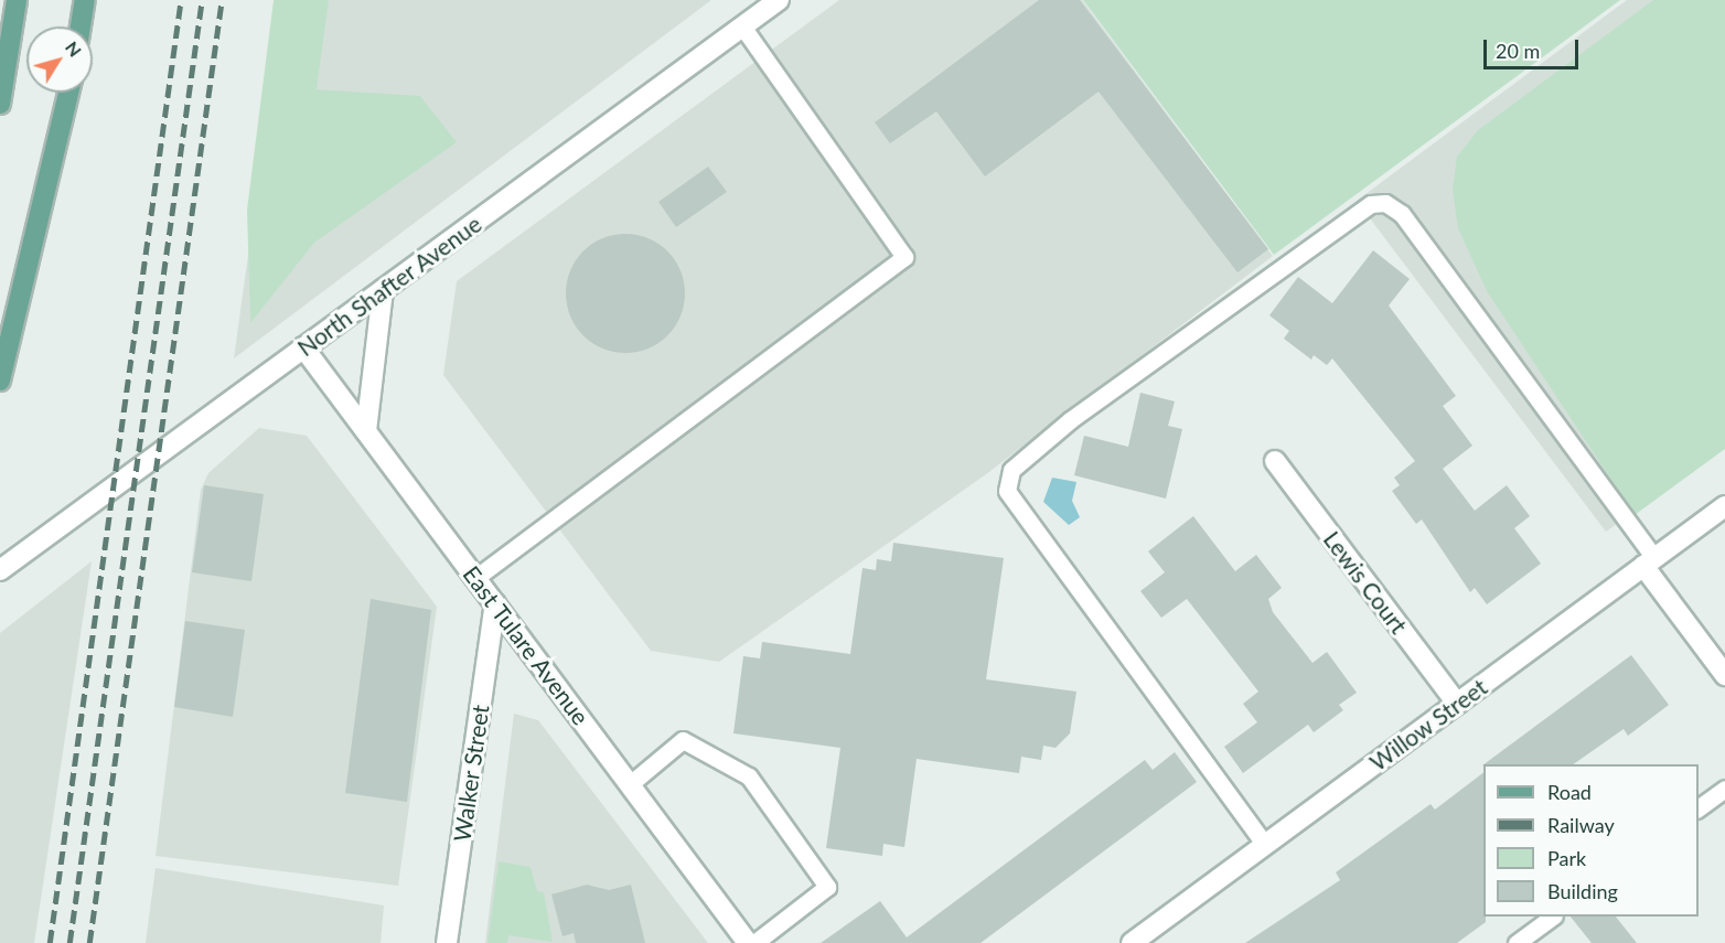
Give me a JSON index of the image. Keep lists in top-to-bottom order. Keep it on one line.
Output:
{"streets":{"street":["North Shafter Avenue","Lewis Court","East Tulare Avenue","Willow Street","Walker Street"]},"crossings":[["North Shafter Avenue","East Tulare Avenue"],["Lewis Court","Willow Street"],["East Tulare Avenue","Walker Street"]],"legend":["Road","Railway","Park","Building"],"scale_bar":"20 m","north":"top right"}
